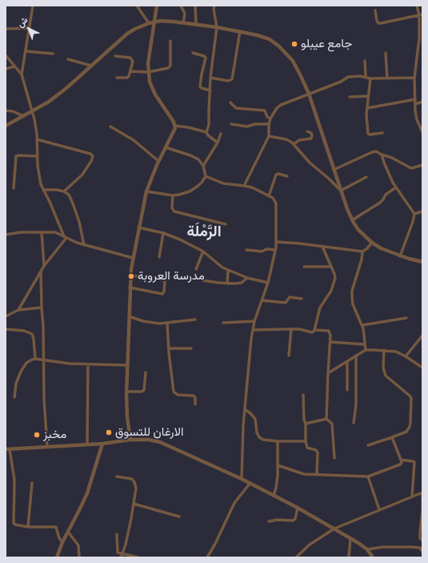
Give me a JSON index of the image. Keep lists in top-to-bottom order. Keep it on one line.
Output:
{"districts":["الرَّمْلَة"],"places":["جامع عيبلو","مدرسة العروبة","الارغان للتسوق","مخبز"],"north":"top left"}
